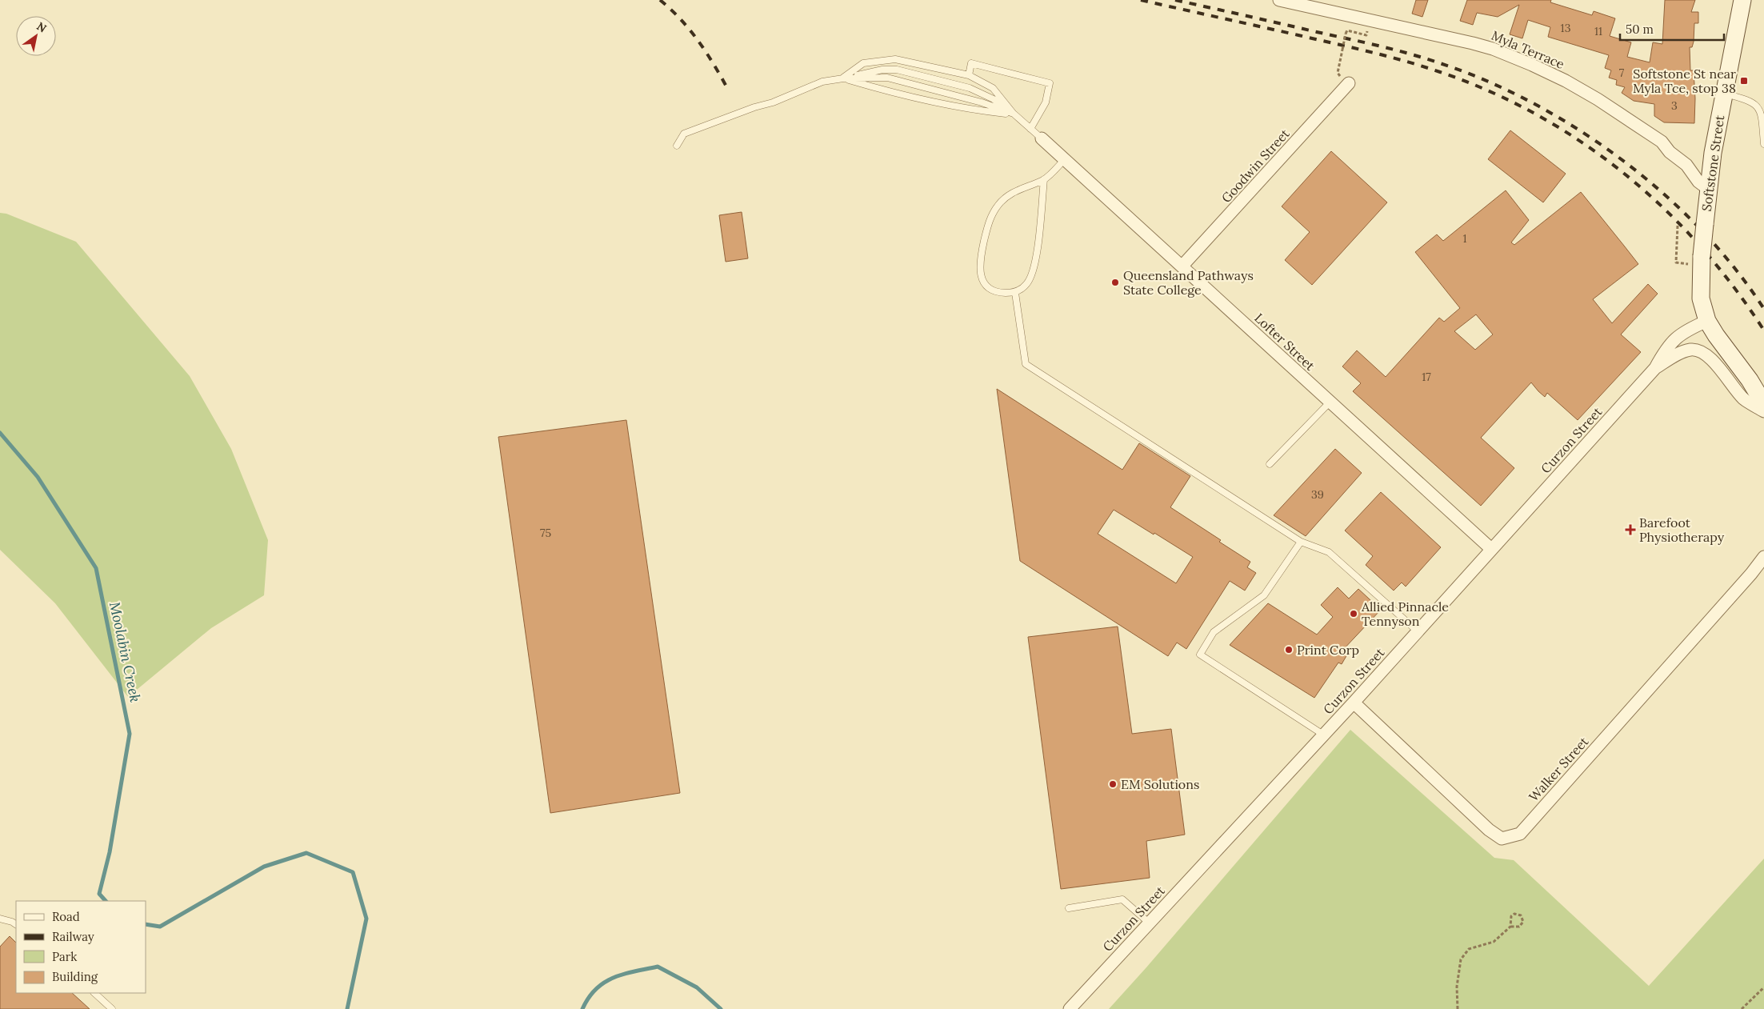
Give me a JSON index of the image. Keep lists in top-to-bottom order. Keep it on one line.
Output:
{"streets":{"main road":["Softstone Street"],"street":["Myla Terrace","Goodwin Street","Lofter Street","Curzon Street","Walker Street"]},"crossings":[["Myla Terrace","Softstone Street"],["Softstone Street","Curzon Street"],["Goodwin Street","Lofter Street"],["Lofter Street","Curzon Street"],["Curzon Street","Walker Street"]],"water":["Moolabin Creek"],"places":{"transit":["Softstone St near Myla Tce, stop 38"],"other":["Queensland Pathways State College","Allied Pinnacle Tennyson","Print Corp","EM Solutions"],"health":["Barefoot Physiotherapy"]},"house_numbers":["13","11","7","3","1","17","39","75"],"legend":["Road","Railway","Park","Building"],"scale_bar":"50 m","north":"top right"}
